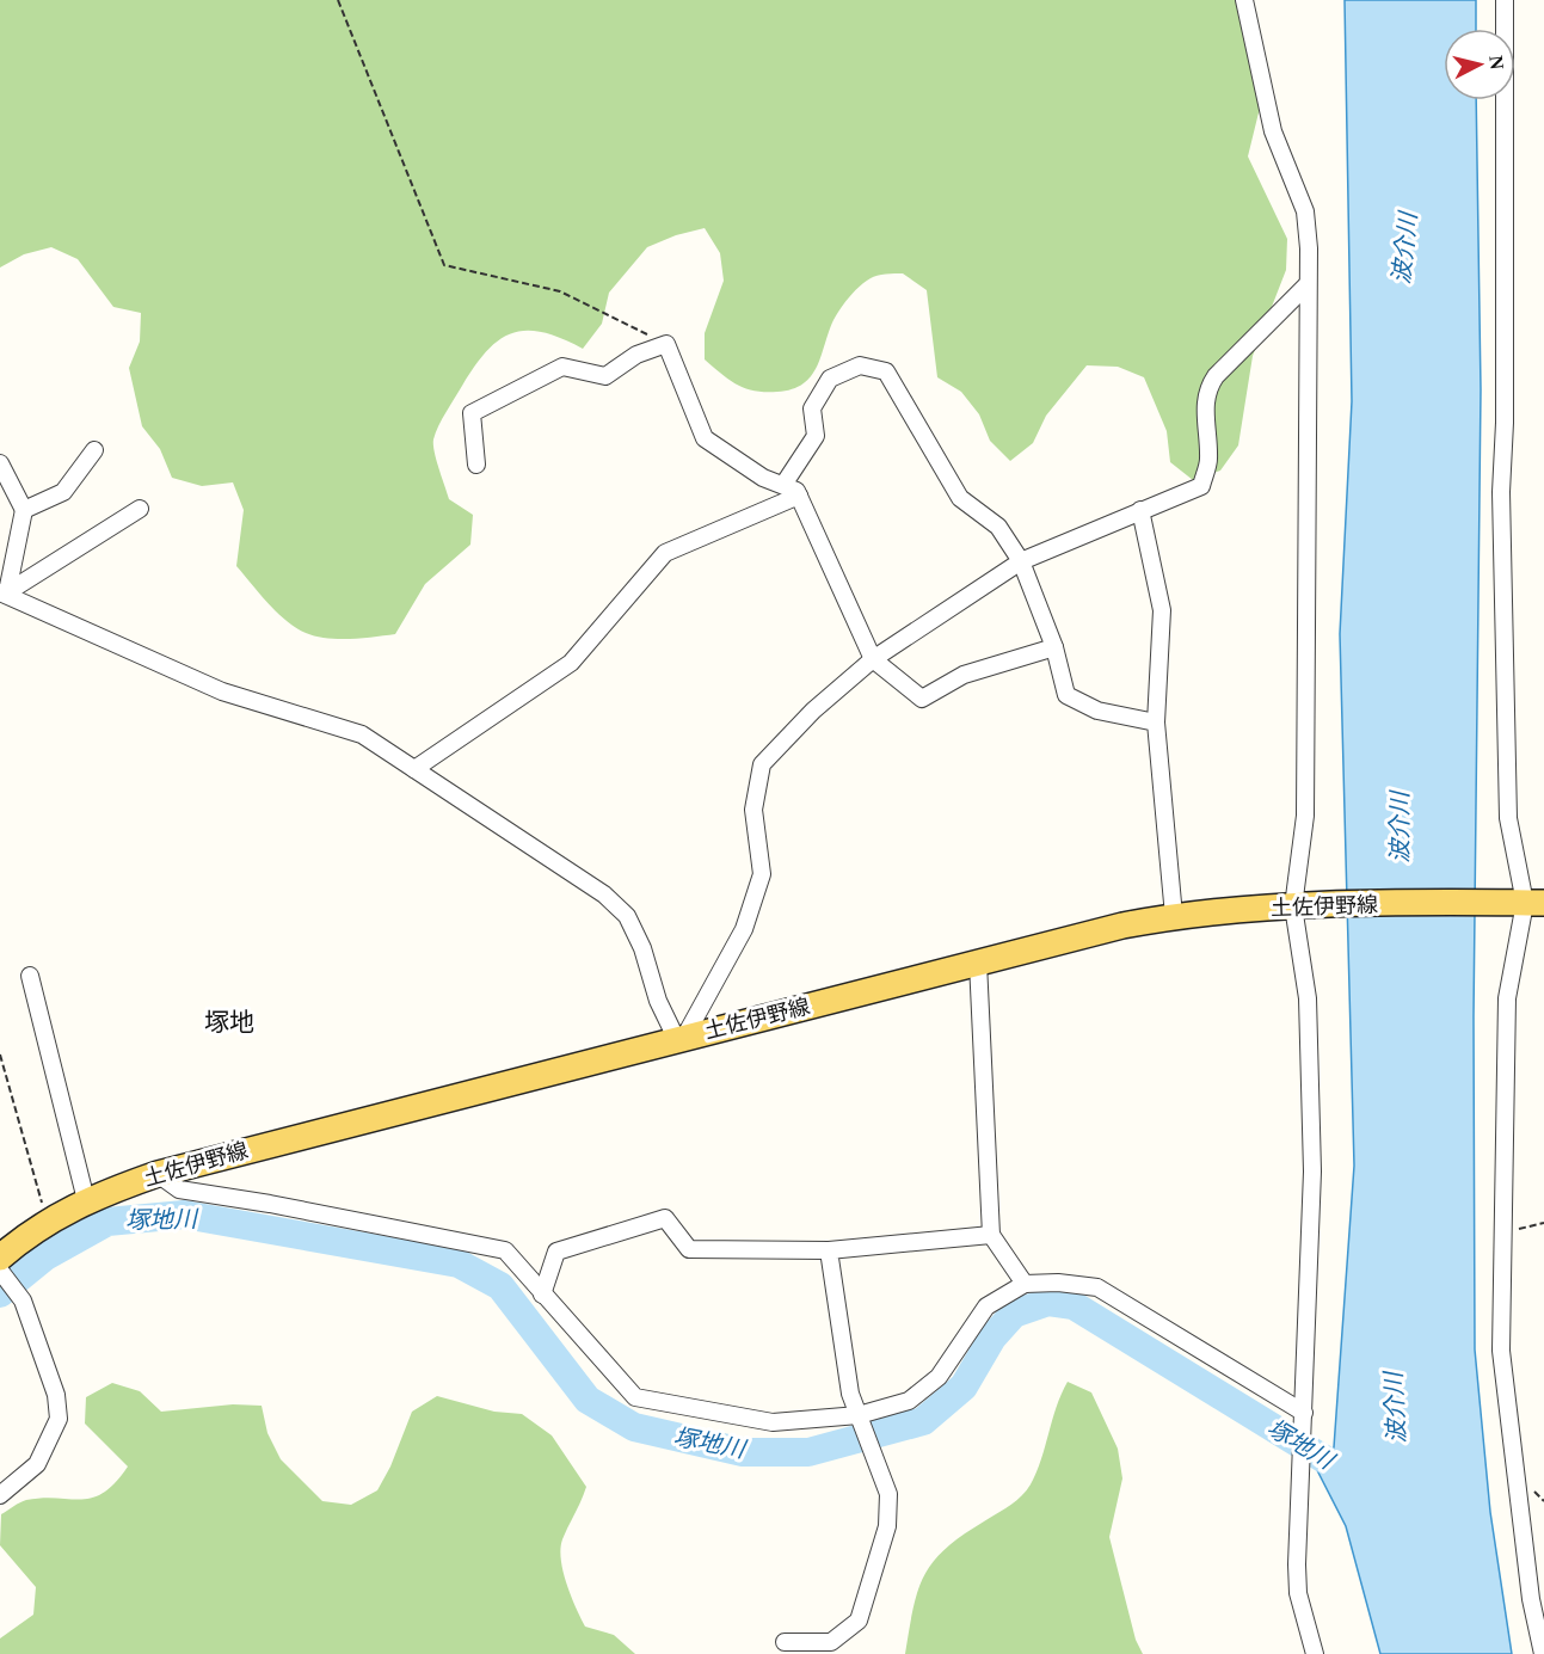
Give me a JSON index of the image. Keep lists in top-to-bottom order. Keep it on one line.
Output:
{"streets":{"main road":["土佐伊野線"]},"districts":["塚地"],"water":["波介川","塚地川"],"north":"right"}
